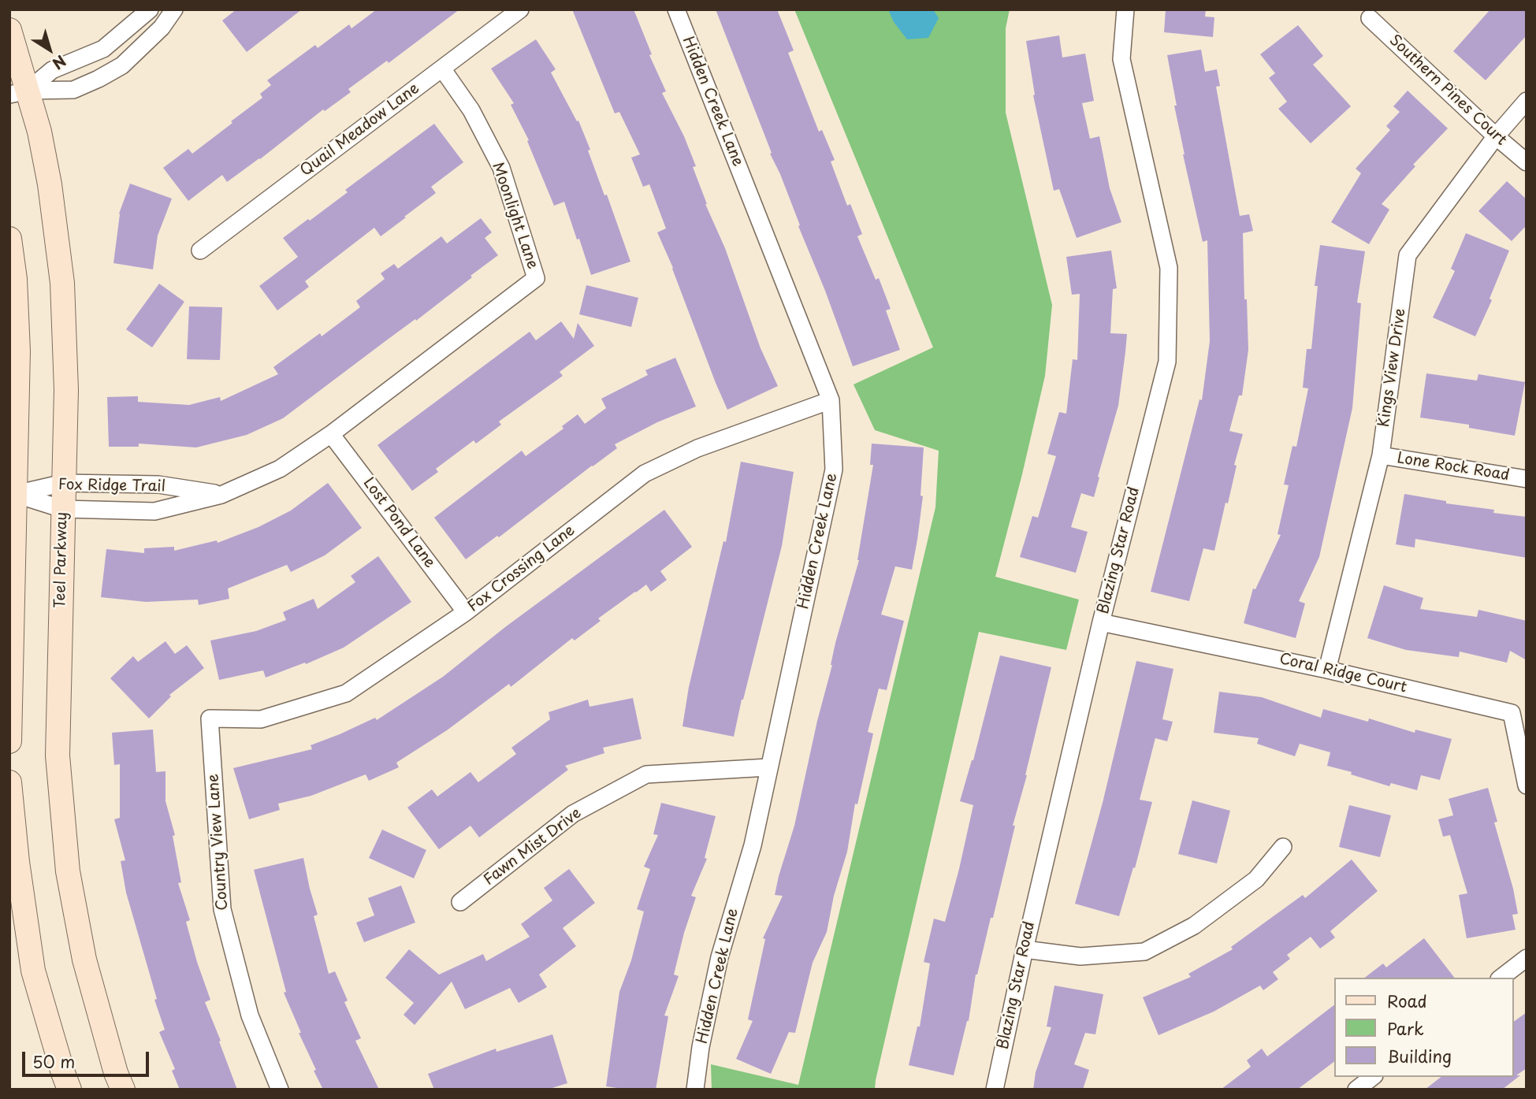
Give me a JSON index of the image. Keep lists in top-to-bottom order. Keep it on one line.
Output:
{"streets":{"main road":["Teel Parkway"],"street":["Southern Pines Court","Hidden Creek Lane","Quail Meadow Lane","Moonlight Lane","Kings View Drive","Lone Rock Road","Fox Ridge Trail","Lost Pond Lane","Blazing Star Road","Fox Crossing Lane","Coral Ridge Court","Country View Lane","Fawn Mist Drive"]},"crossings":[["Southern Pines Court","Kings View Drive"],["Hidden Creek Lane","Fox Crossing Lane"],["Hidden Creek Lane","Fawn Mist Drive"],["Quail Meadow Lane","Moonlight Lane"],["Moonlight Lane","Fox Ridge Trail"],["Kings View Drive","Lone Rock Road"],["Kings View Drive","Coral Ridge Court"],["Fox Ridge Trail","Lost Pond Lane"],["Fox Ridge Trail","Teel Parkway"],["Lost Pond Lane","Fox Crossing Lane"],["Blazing Star Road","Coral Ridge Court"],["Fox Crossing Lane","Country View Lane"]],"legend":["Road","Park","Building"],"scale_bar":"50 m","north":"bottom right"}
